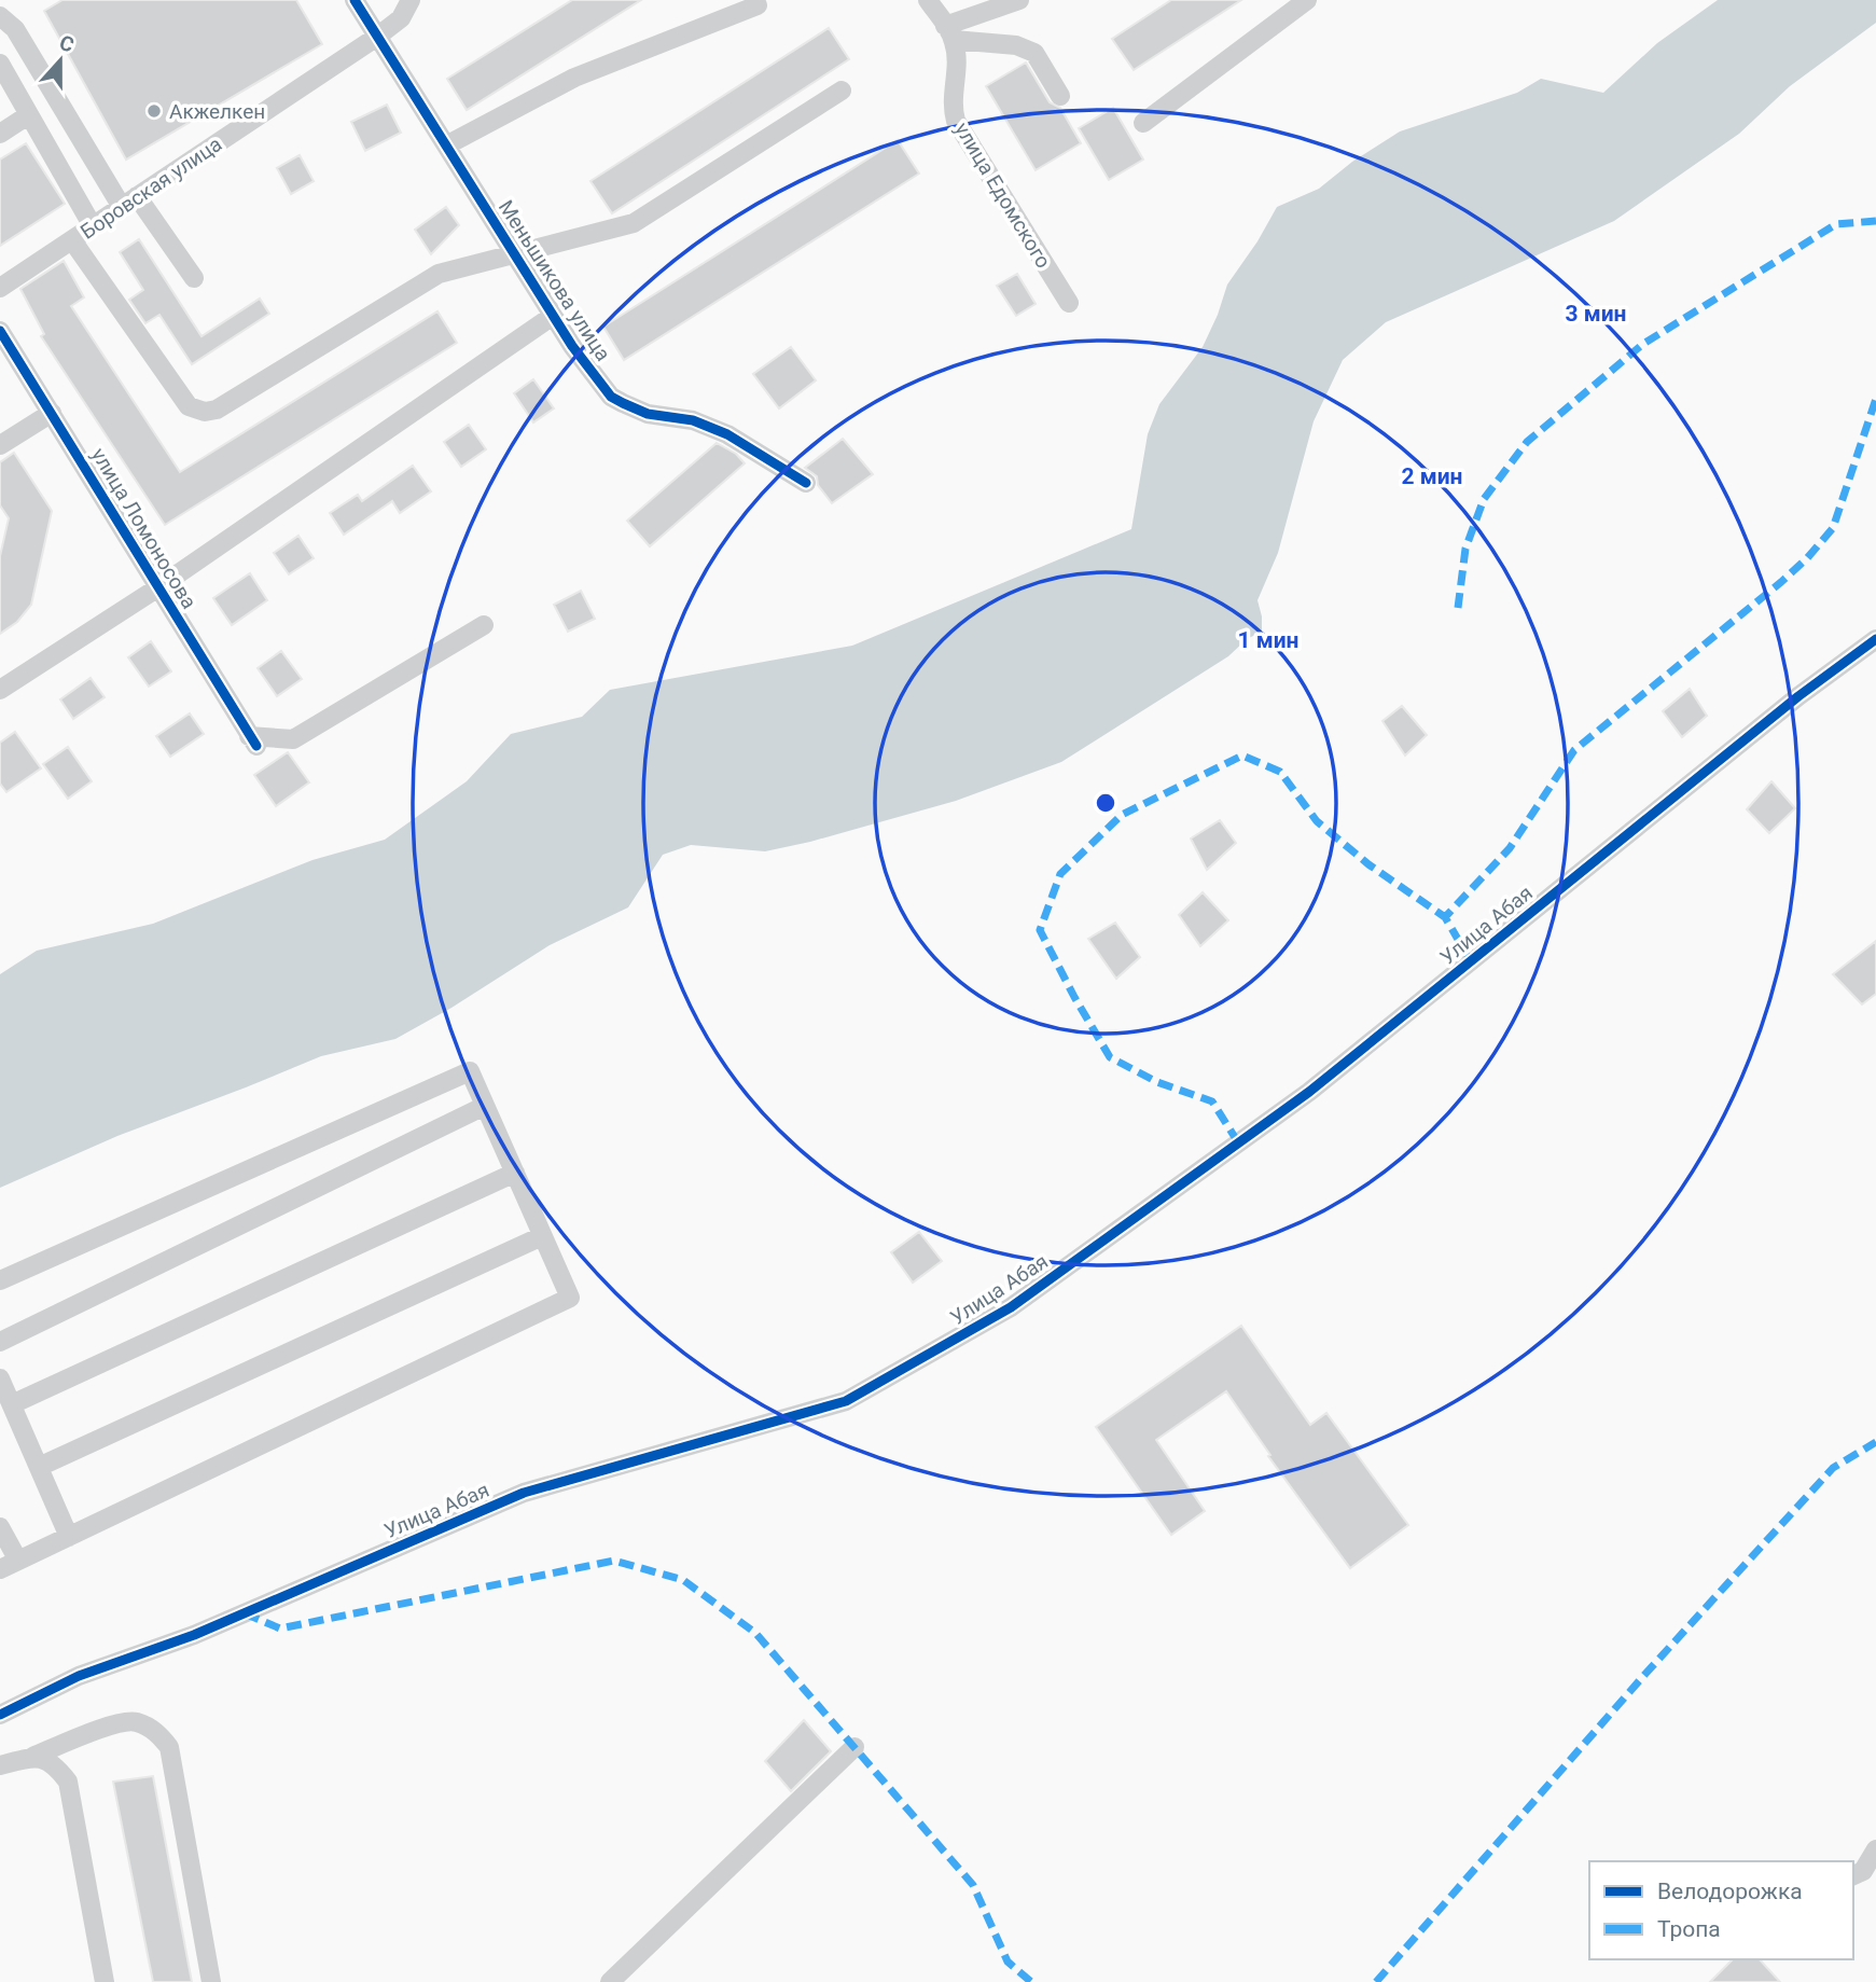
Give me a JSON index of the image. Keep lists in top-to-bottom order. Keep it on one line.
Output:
{"streets":{"street":["Боровская улица","улица Едомского","Меньшикова улица","улица Ломоносова","Улица Абая"]},"crossings":[["Боровская улица","Меньшикова улица"]],"places":["Акжелкен"],"legend":["Велодорожка","Тропа"],"north":"top","rings":["3 мин","2 мин","1 мин"]}
